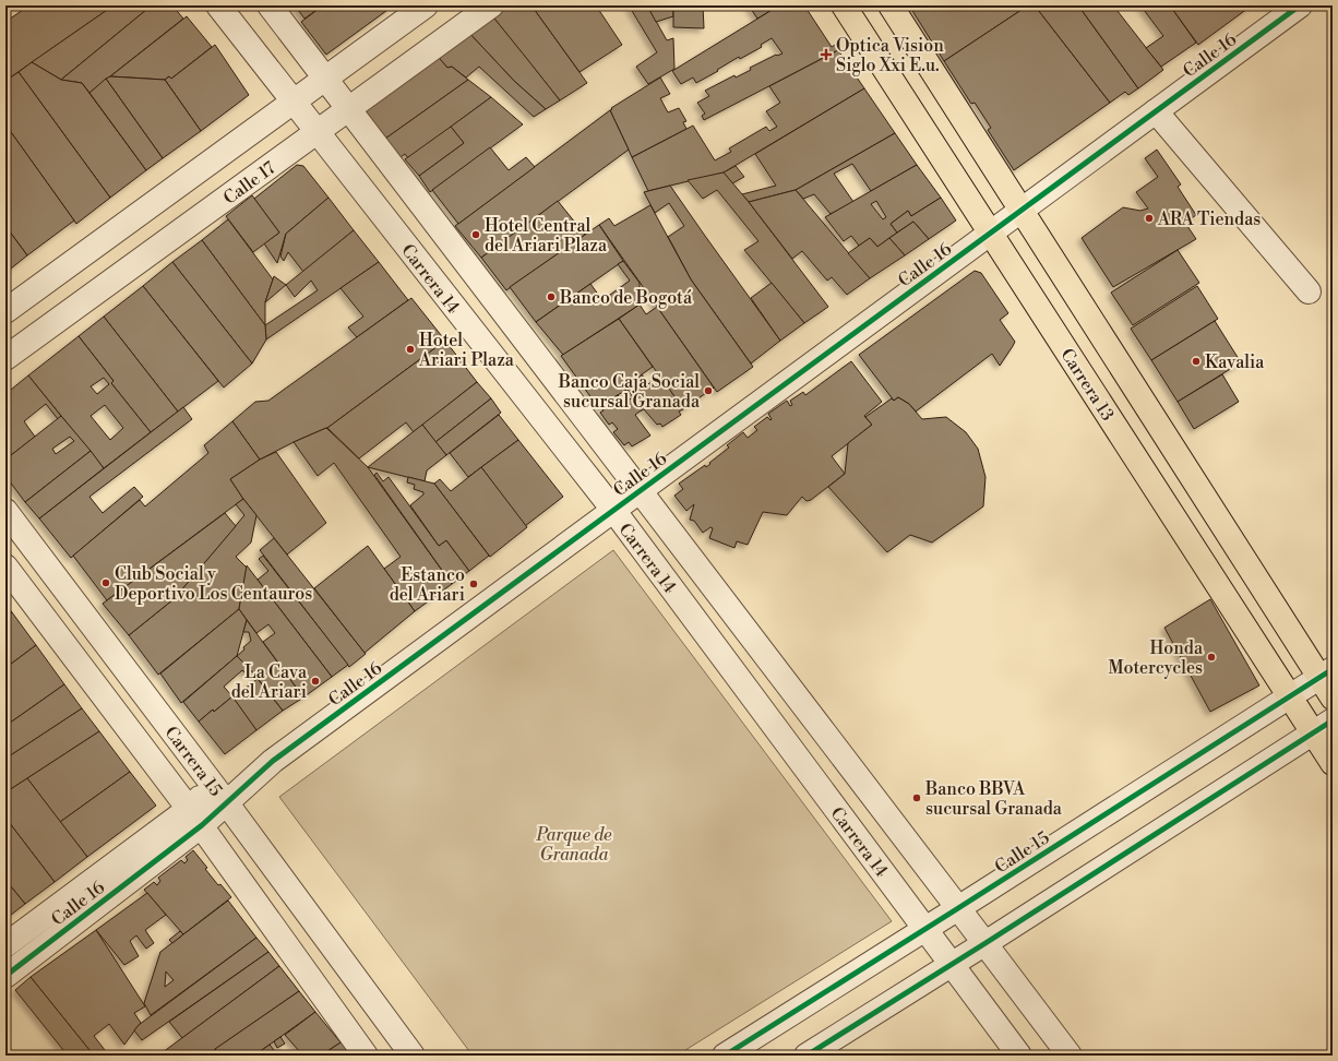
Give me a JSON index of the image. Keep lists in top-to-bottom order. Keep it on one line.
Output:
{"streets":{"main road":["Carrera 13"],"street":["Calle 16","Calle 17","Carrera 14","Carrera 15","Calle 15"]},"crossings":[["Calle 16","Carrera 14"],["Calle 16","Carrera 13"],["Calle 16","Carrera 15"],["Calle 17","Carrera 14"],["Carrera 14","Calle 15"],["Carrera 13","Calle 15"]],"parks":["Parque de Granada"],"places":{"health":["Optica Vision Siglo Xxi E.u."],"other":["ARA Tiendas","Hotel Central del Ariari Plaza","Banco de Bogotá","Hotel Ariari Plaza","Kavalia","Banco Caja Social sucursal Granada","Club Social y Deportivo Los Centauros","Estanco del Ariari","Honda Motercycles","La Cava del Ariari","Banco BBVA sucursal Granada"]}}
